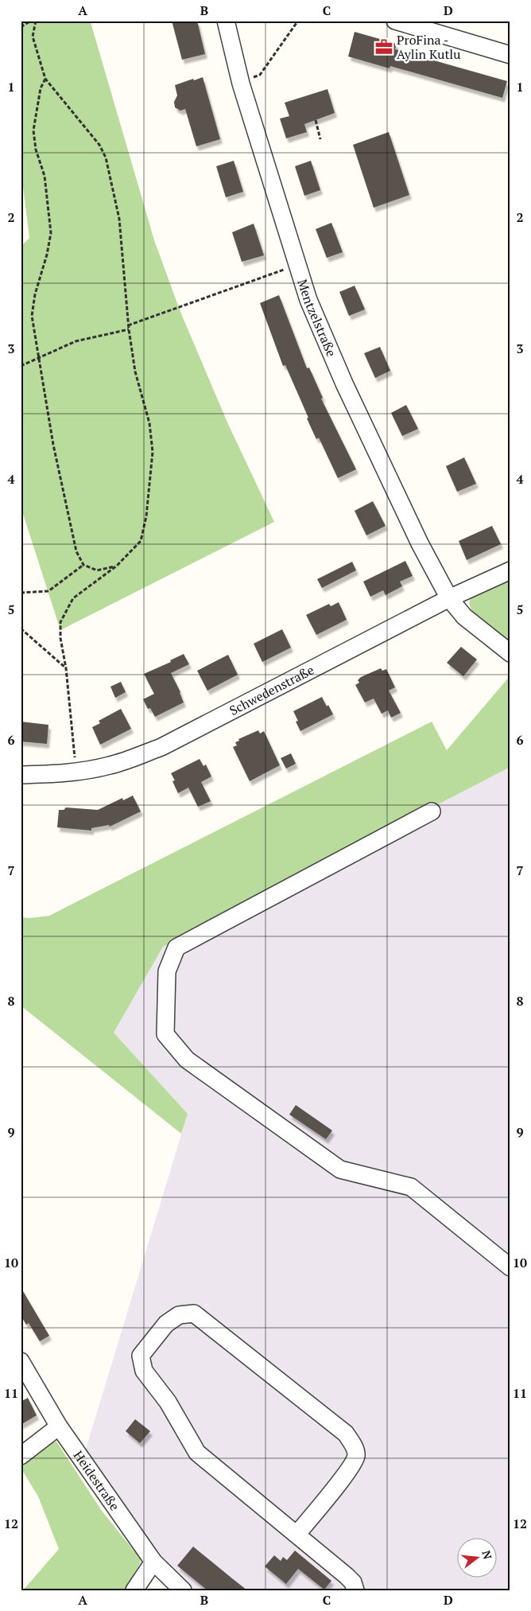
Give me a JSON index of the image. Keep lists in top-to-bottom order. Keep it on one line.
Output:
{"streets":{"street":["Mentzelstraße","Schwedenstraße","Heidestraße"]},"crossings":[["Mentzelstraße","Schwedenstraße"]],"places":{"office":["ProFina - Aylin Kutlu"]},"north":"right","grid":{"columns":["A","B","C","D"],"rows":["1","2","3","4","5","6","7","8","9","10","11","12"]}}
